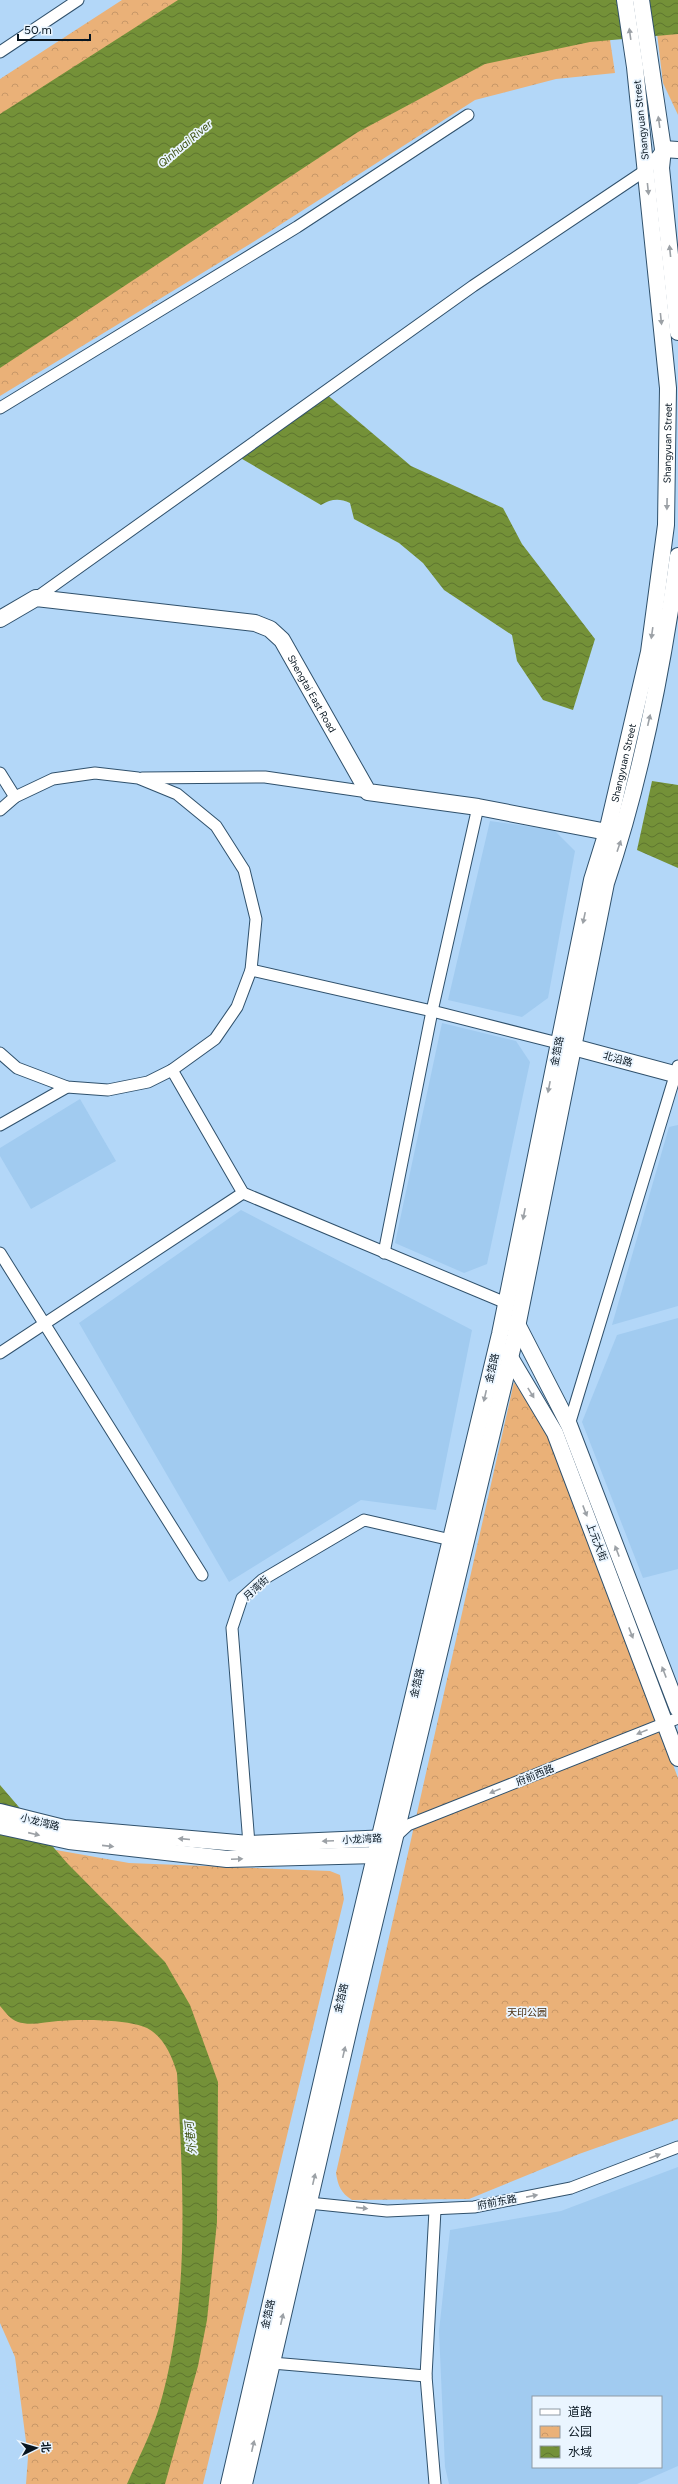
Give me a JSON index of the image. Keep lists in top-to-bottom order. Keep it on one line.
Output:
{"streets":{"main road":["Shangyuan Street","Shengtai East Road","金箔路","北沿路","上元大街","小龙湾路"],"street":["月湾街","府前西路","府前东路"]},"crossings":[["Shangyuan Street","金箔路"],["金箔路","北沿路"],["金箔路","上元大街"],["金箔路","月湾街"],["金箔路","府前西路"],["金箔路","小龙湾路"],["金箔路","府前东路"],["上元大街","府前西路"],["月湾街","小龙湾路"],["府前西路","小龙湾路"]],"one_way":["府前西路","府前东路"],"water":["Qinhuai River","外港河"],"parks":["天印公园"],"legend":["道路","公园","水域"],"scale_bar":"50 m","north":"right"}
